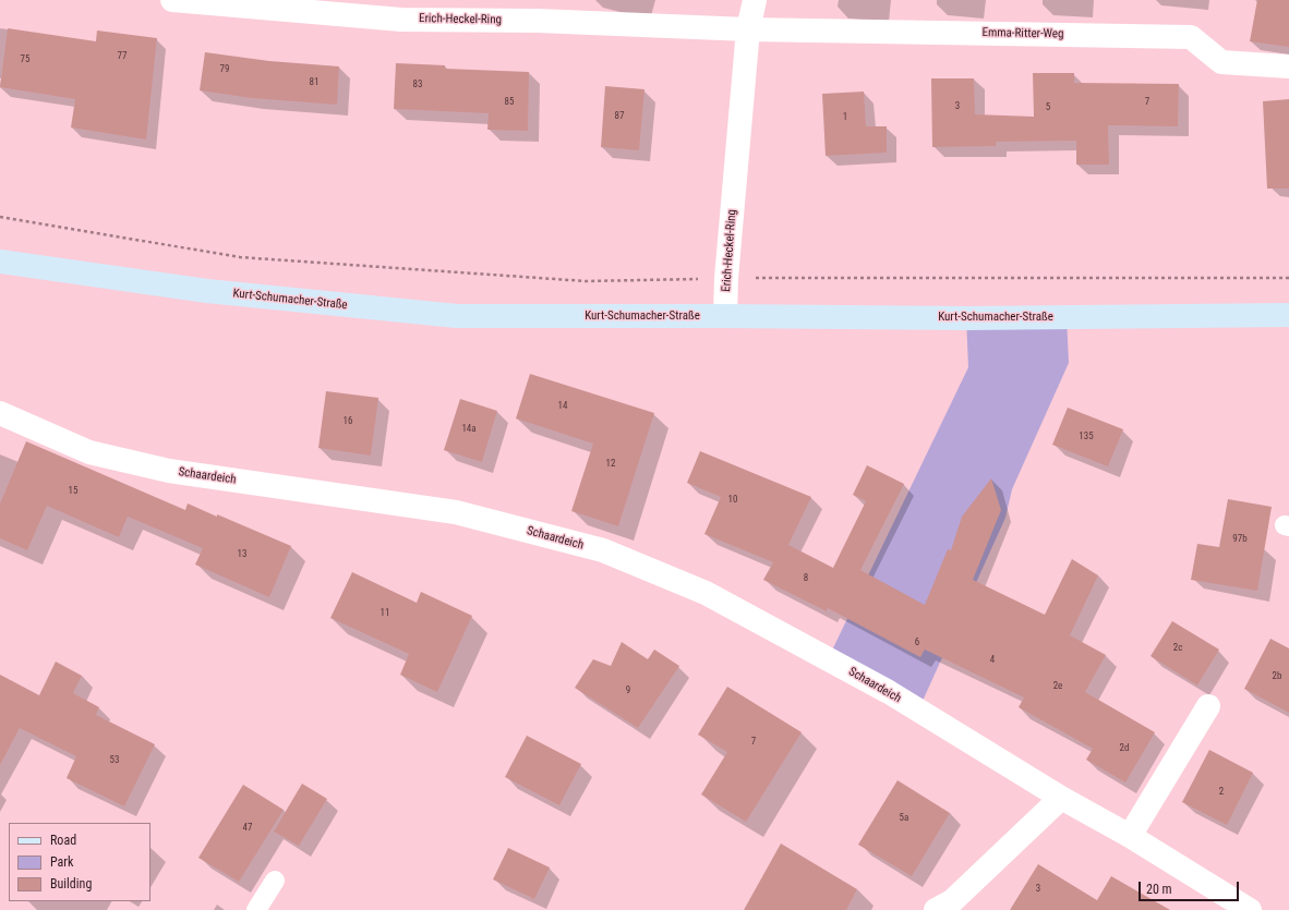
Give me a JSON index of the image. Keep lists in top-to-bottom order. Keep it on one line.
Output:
{"streets":{"main road":["Kurt-Schumacher-Straße"],"street":["Erich-Heckel-Ring","Emma-Ritter-Weg","Schaardeich"]},"crossings":[["Erich-Heckel-Ring","Emma-Ritter-Weg"],["Erich-Heckel-Ring","Kurt-Schumacher-Straße"]],"house_numbers":["77","75","79","81","83","85","7","3","5","87","1","14","16","14a","135","12","15","10","97b","13","8","11","6","2c","4","2b","2e","9","7","2d","53","2","5a","47","3"],"legend":["Road","Park","Building"],"scale_bar":"20 m"}
